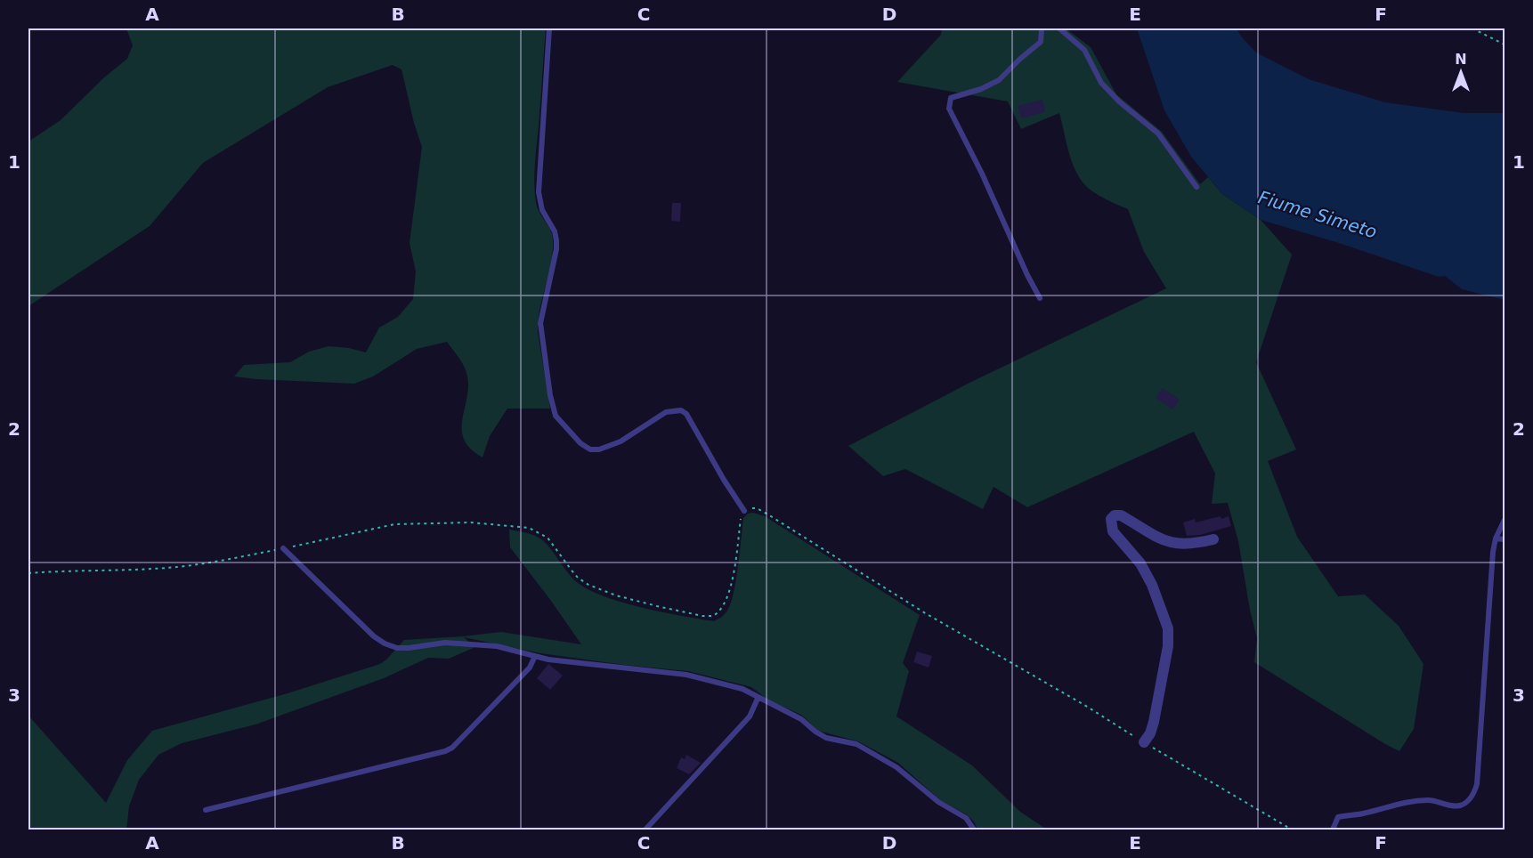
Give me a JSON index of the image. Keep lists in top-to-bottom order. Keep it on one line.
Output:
{"water":["Fiume Simeto"],"north":"top","grid":{"columns":["A","B","C","D","E","F"],"rows":["1","2","3"]}}
